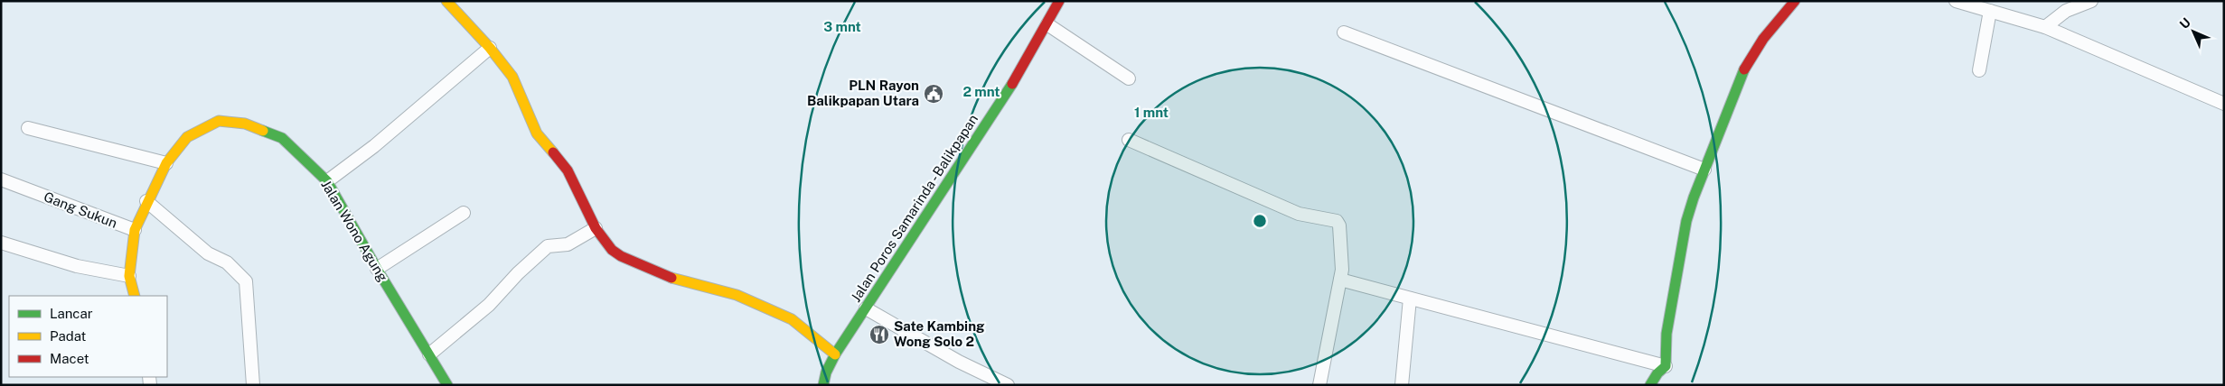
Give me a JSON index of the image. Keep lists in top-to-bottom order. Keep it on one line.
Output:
{"streets":{"main road":["Jalan Poros Samarinda - Balikpapan","Jalan Wono Agung"],"street":["Gang Sukun"]},"crossings":[["Gang Sukun","Jalan Wono Agung"]],"places":{"public building":["PLN Rayon Balikpapan Utara"],"restaurant":["Sate Kambing Wong Solo 2"]},"legend":["Lancar","Padat","Macet"],"north":"top left","rings":["3 mnt","2 mnt","1 mnt"]}
